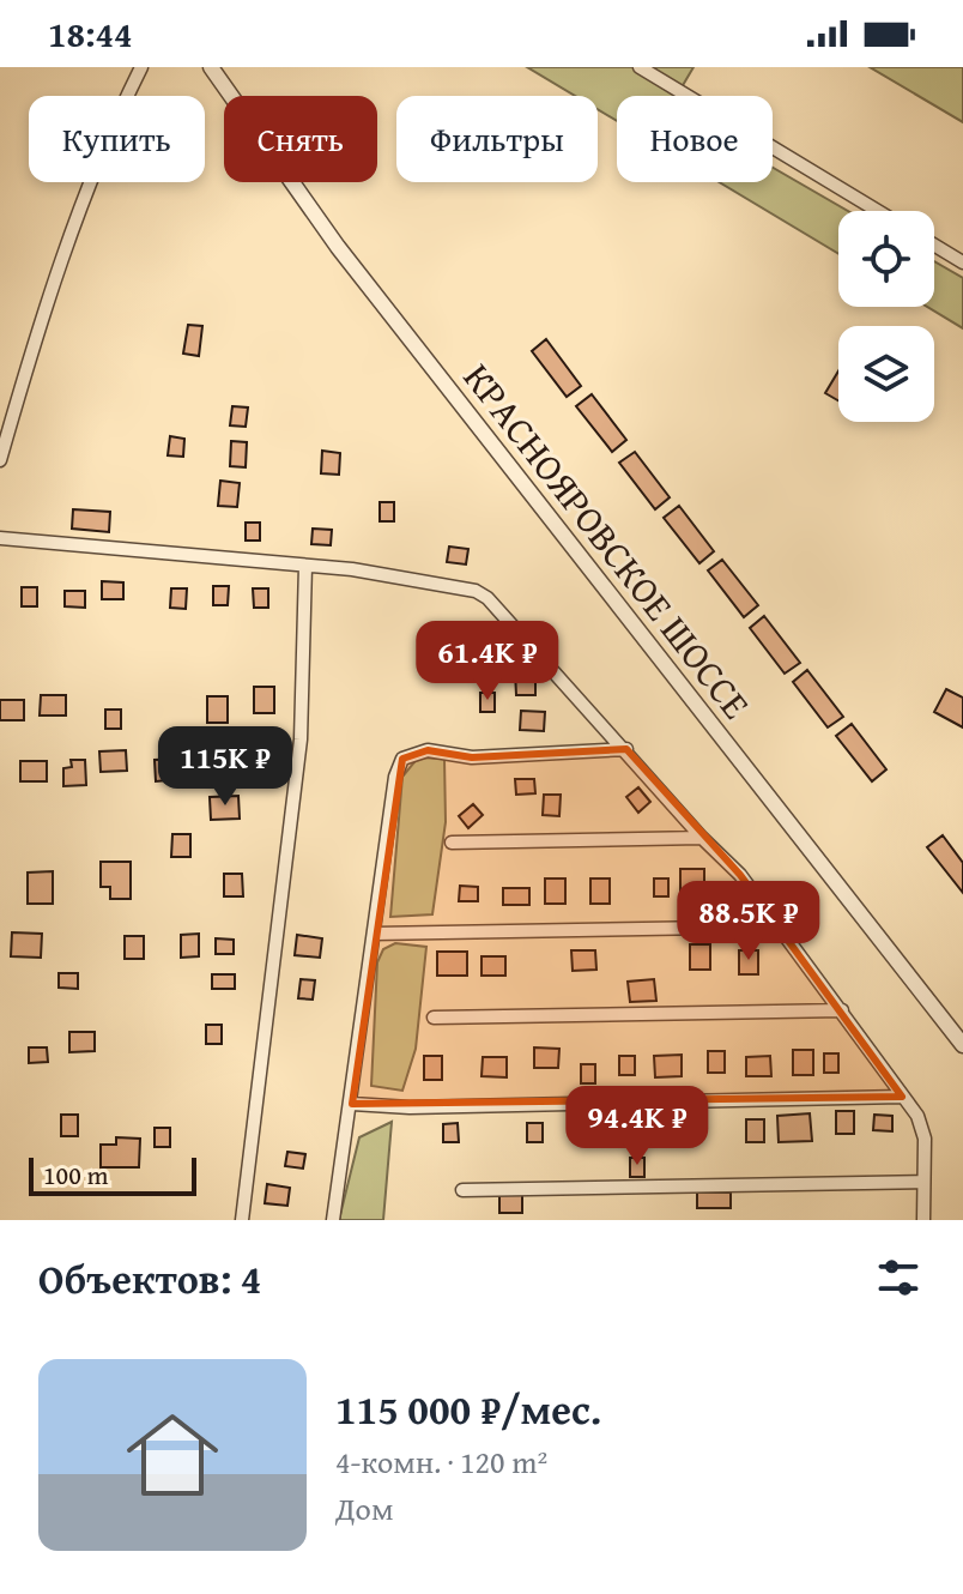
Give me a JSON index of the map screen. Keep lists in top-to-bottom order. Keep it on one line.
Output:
{"streets":{"street":["КРАСНОЯРОВСКОЕ ШОССЕ"]},"scale_bar":"100 m","page":{"status":"18:44","chip":["Купить","Снять","Фильтры","Новое"],"price":["61.4K ₽","115K ₽","88.5K ₽","94.4K ₽"],"scale":"100 m","heading":"Объектов: 4","list":[{"name":"115 000 ₽/мес.","note":"4-комн. · 120 m² · Дом"}]}}
